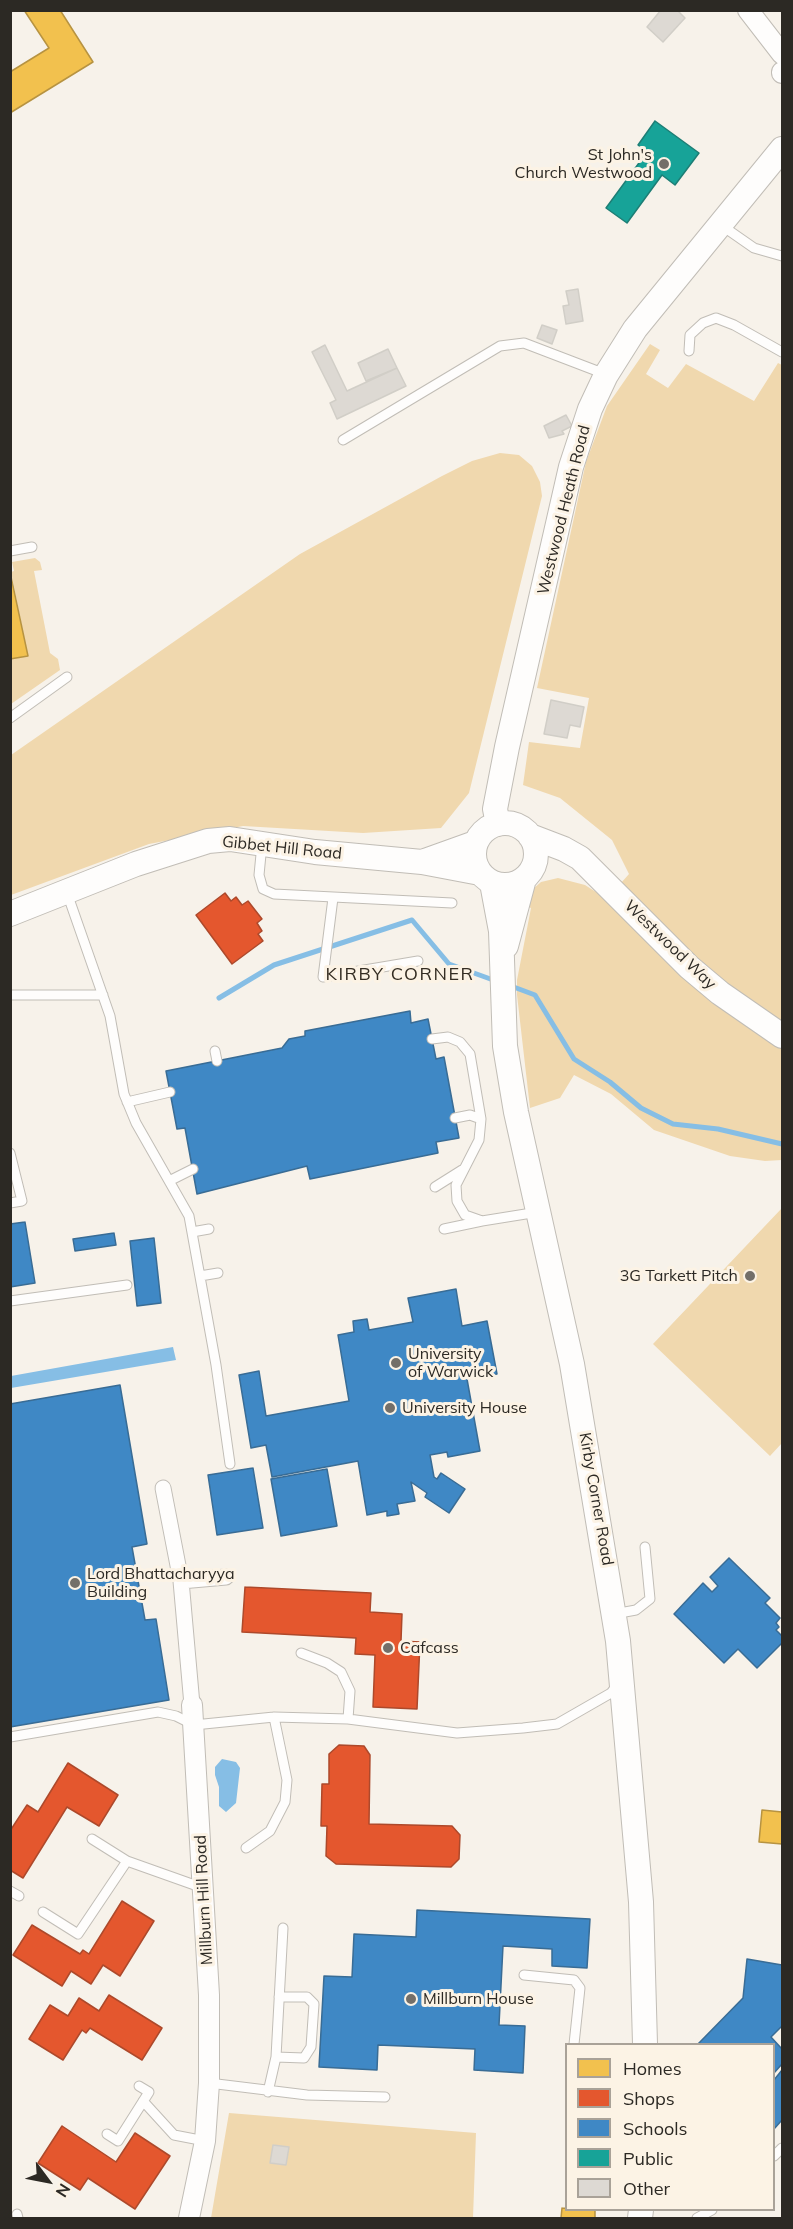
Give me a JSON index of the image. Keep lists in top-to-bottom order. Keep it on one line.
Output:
{"streets":{"street":["Westwood Heath Road","Gibbet Hill Road","Westwood Way","Kirby Corner Road","Millburn Hill Road"]},"crossings":[["Westwood Heath Road","Gibbet Hill Road"],["Westwood Heath Road","Westwood Way"],["Westwood Heath Road","Kirby Corner Road"],["Gibbet Hill Road","Westwood Way"],["Gibbet Hill Road","Kirby Corner Road"],["Westwood Way","Kirby Corner Road"]],"districts":["KIRBY CORNER"],"places":["St John's Church Westwood","3G Tarkett Pitch","University of Warwick","University House","Lord Bhattacharyya Building","Cafcass","Millburn House"],"legend":["Homes","Shops","Schools","Public","Other"],"north":"bottom right"}
